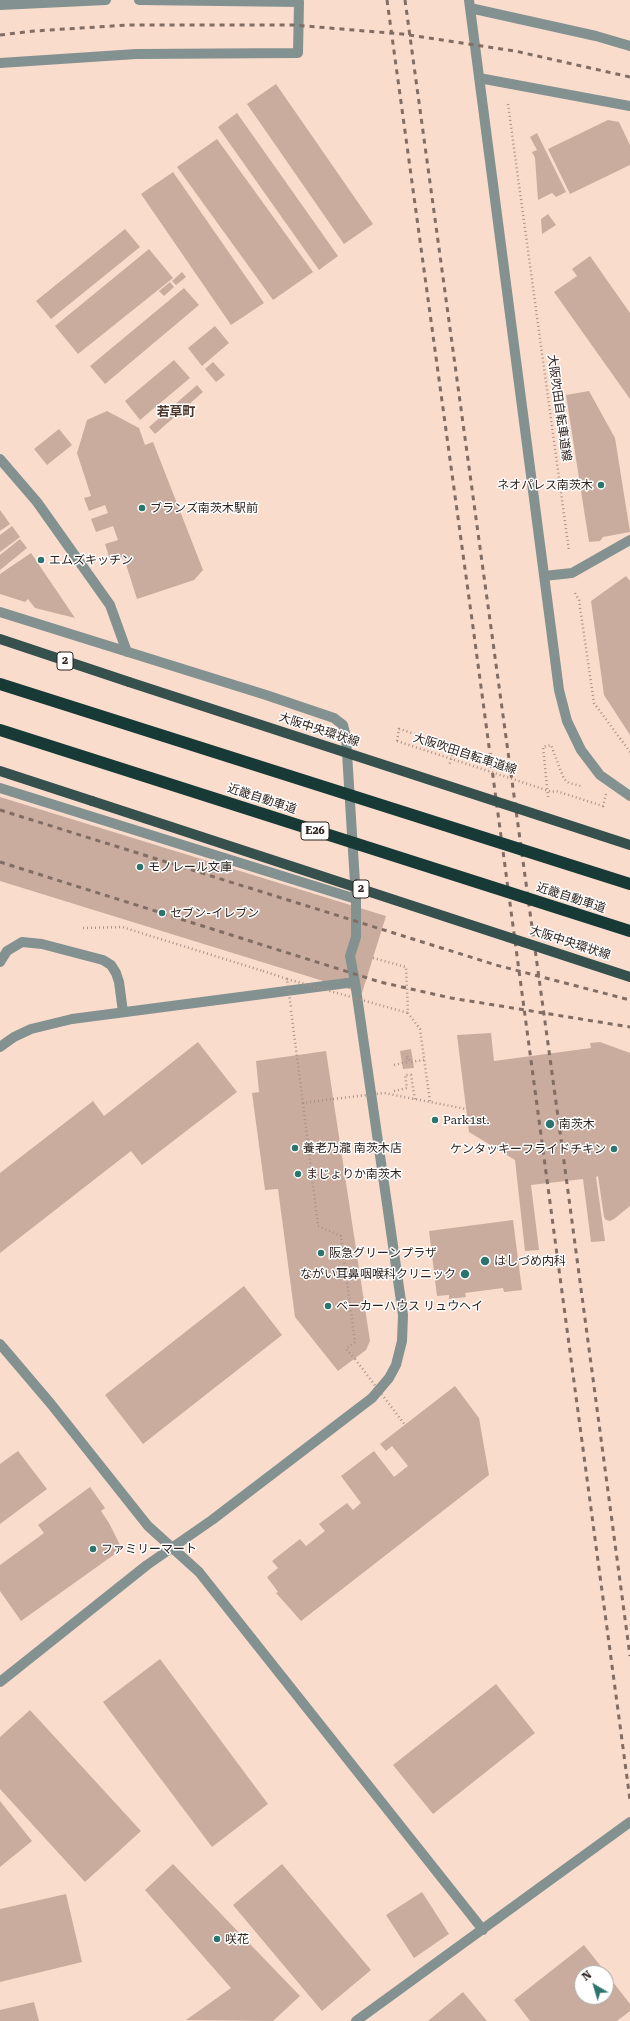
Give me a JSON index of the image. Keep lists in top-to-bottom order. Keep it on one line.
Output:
{"streets":{"highway":["近畿自動車道","E26"],"main road":["2","大阪中央環状線"],"path":["大阪吹田自転車道線"]},"districts":["若草町"],"places":["ネオパレス南茨木","ブランズ南茨木駅前","エムズキッチン","モノレール文庫","セブン-イレブン","Park1st.","南茨木","養老乃瀧 南茨木店","ケンタッキーフライドチキン","まじょりか南茨木","阪急グリーンプラザ","はしづめ内科","ながい耳鼻咽喉科クリニック","ベーカーハウス リュウヘイ","ファミリーマート","咲花"],"north":"top left"}
